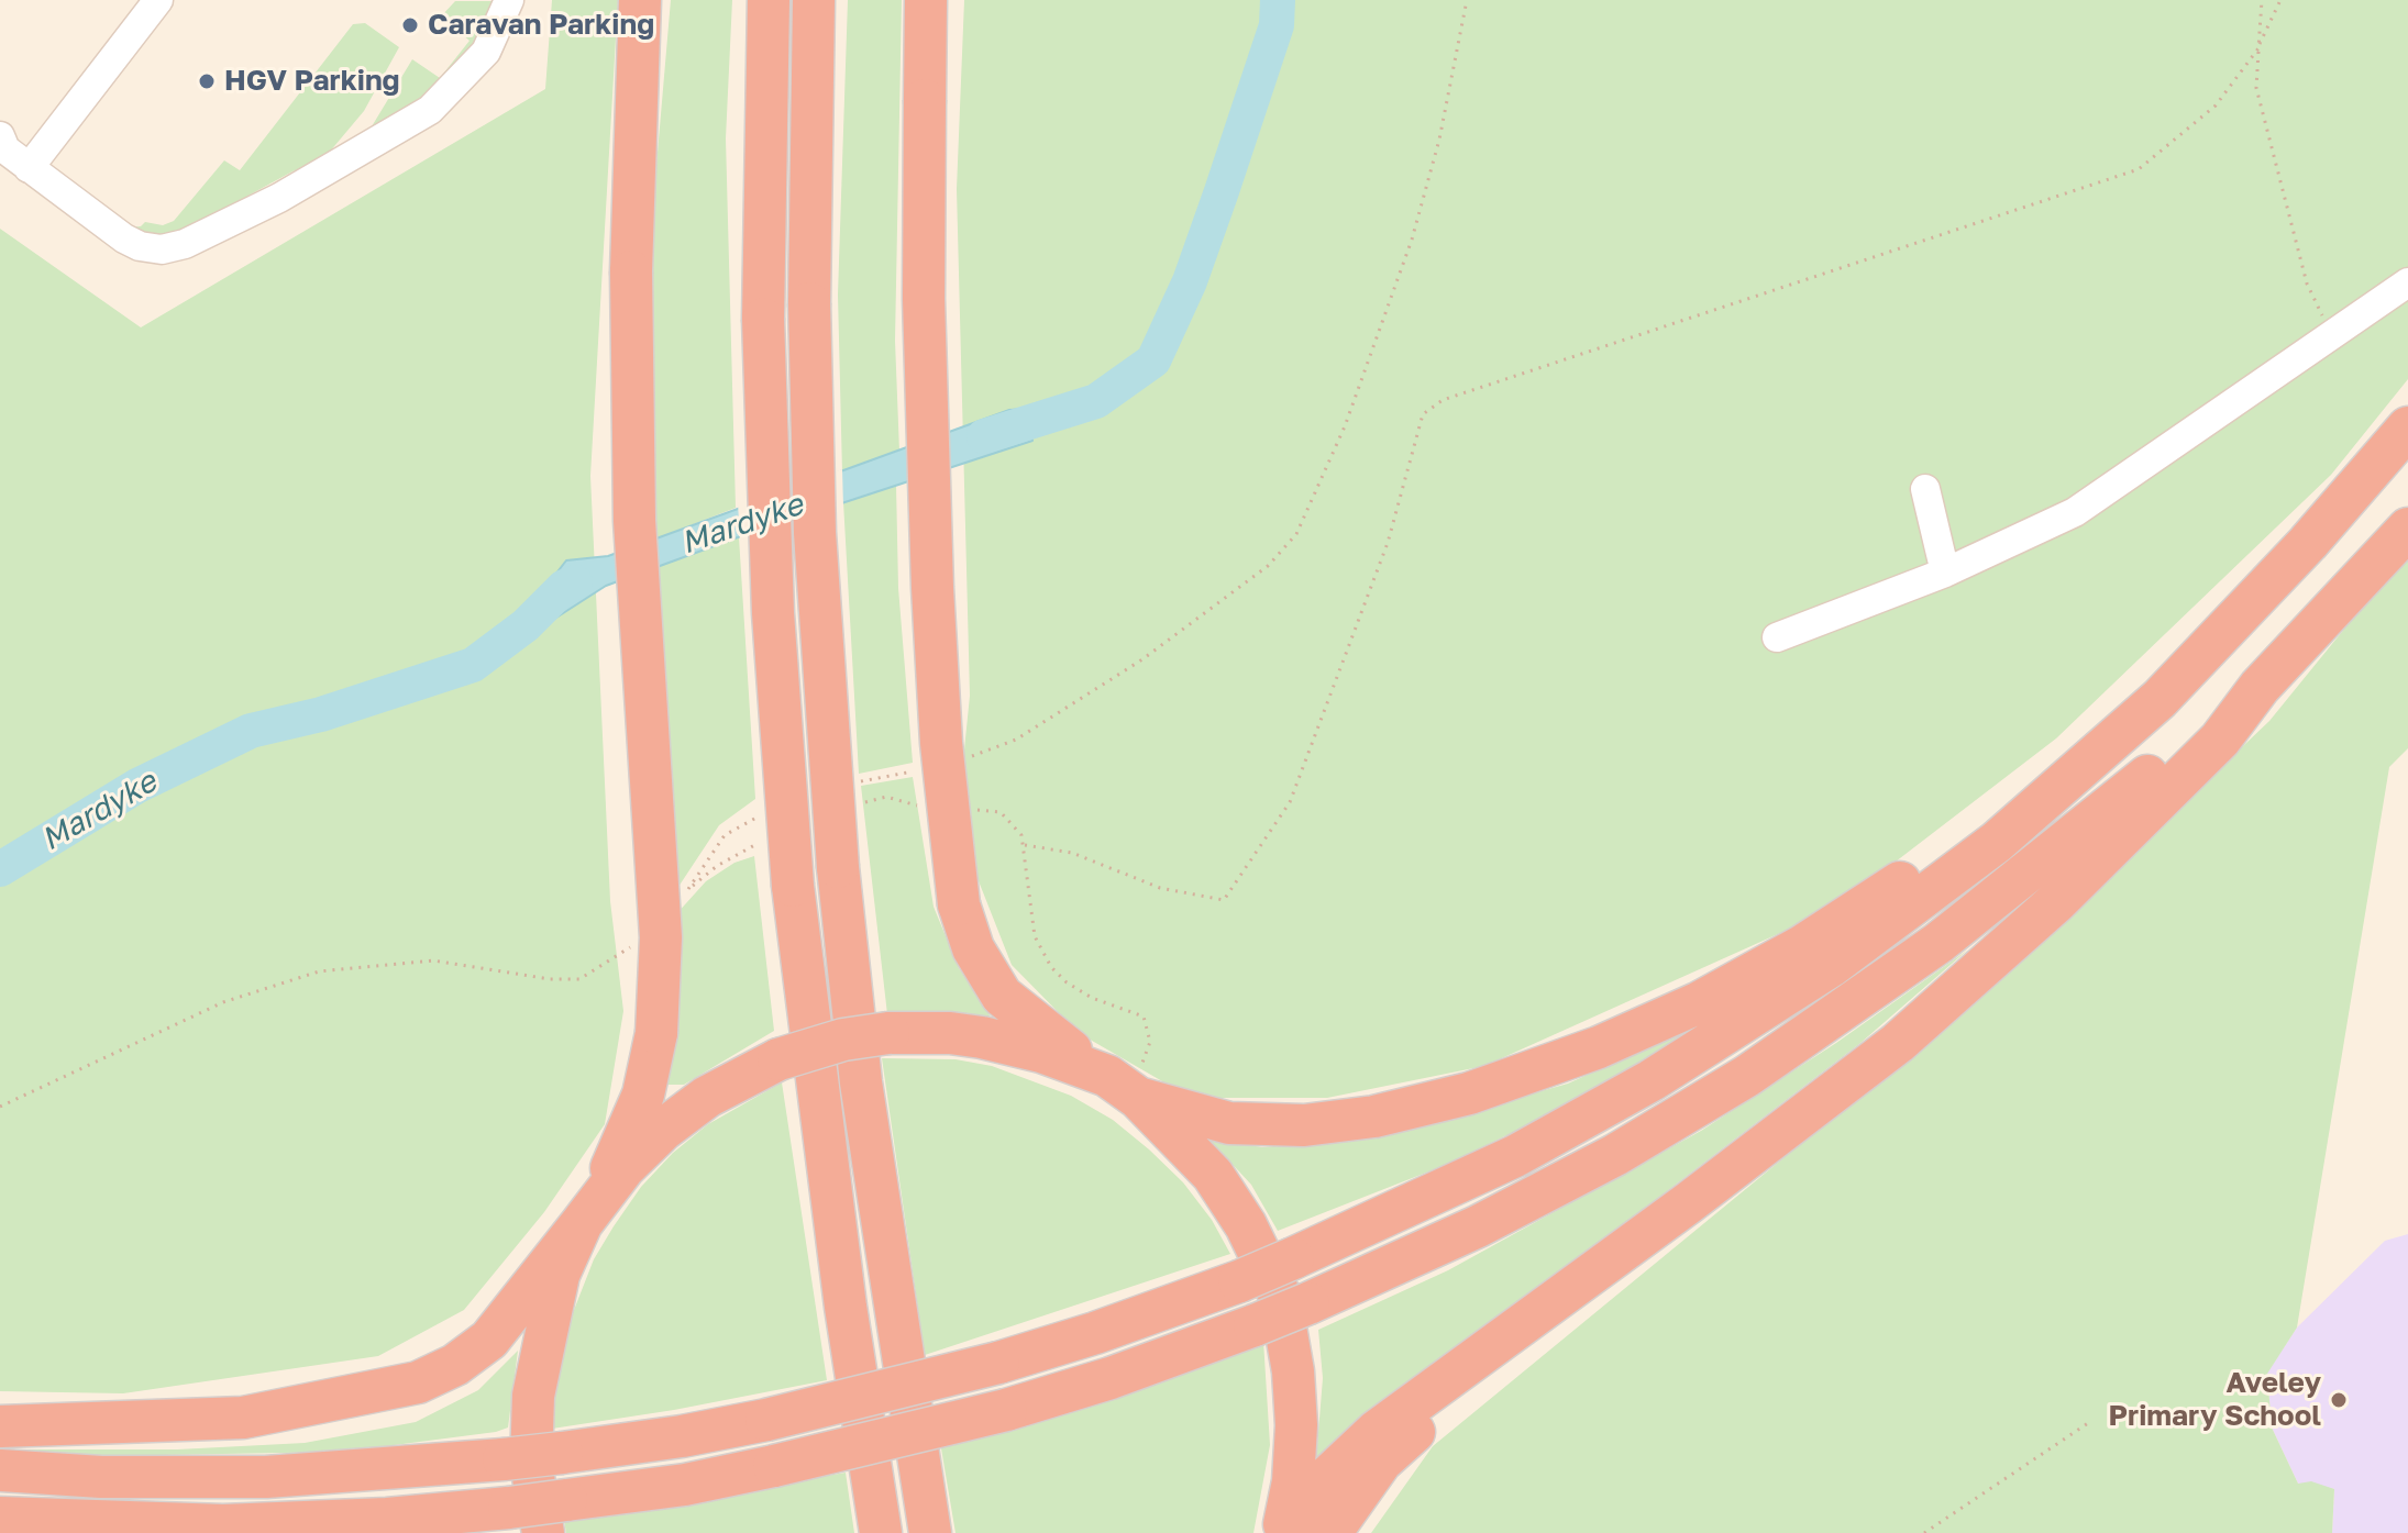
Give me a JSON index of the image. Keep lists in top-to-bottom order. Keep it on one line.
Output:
{"water":["Mardyke"],"places":["Caravan Parking","HGV Parking","Aveley Primary School"]}
